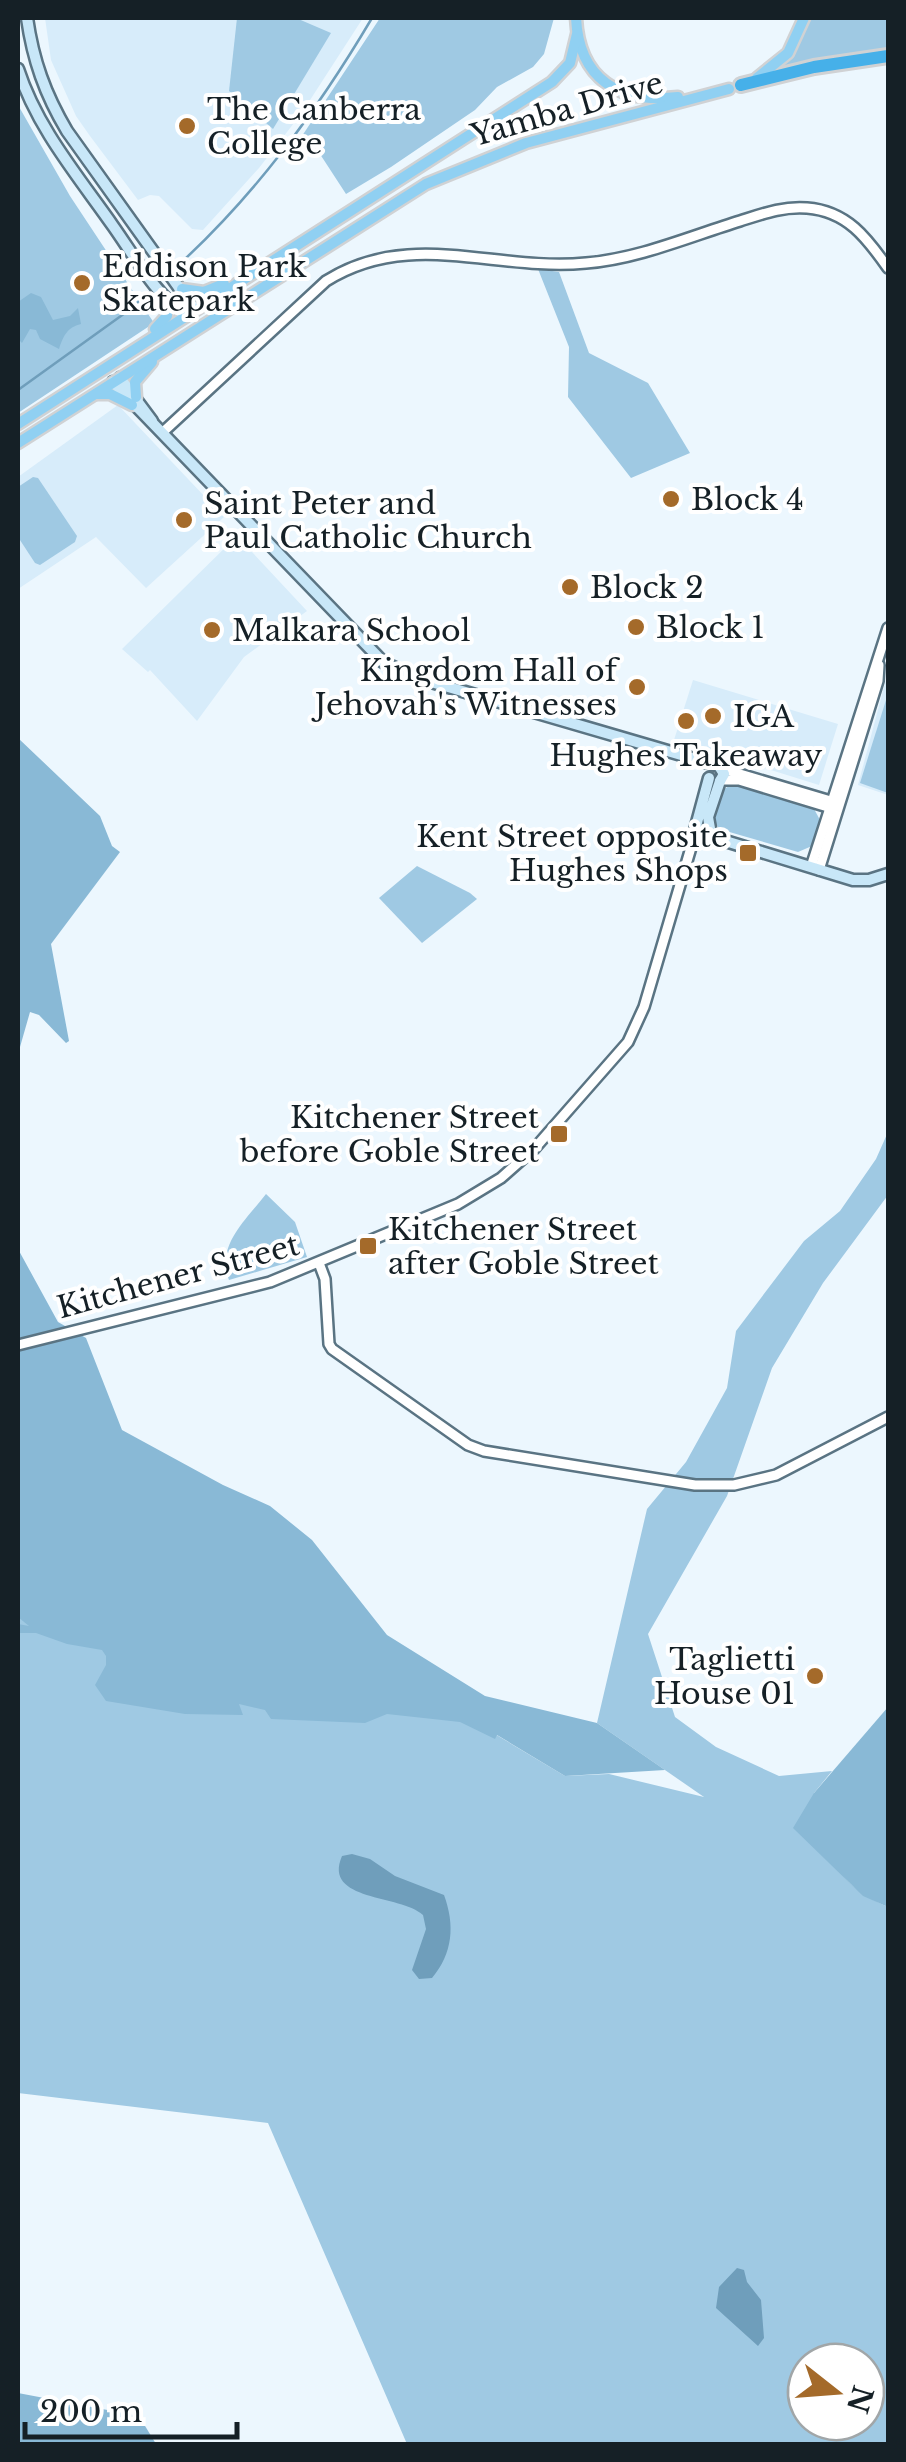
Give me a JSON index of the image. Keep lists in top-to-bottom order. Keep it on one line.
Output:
{"streets":{"main road":["Yamba Drive","Kitchener Street"]},"places":{"other":["The Canberra College","Eddison Park Skatepark","Block 4","Saint Peter and Paul Catholic Church","Block 2","Block 1","Malkara School","Kingdom Hall of Jehovah's Witnesses","IGA","Hughes Takeaway","Taglietti House 01"],"transit":["Kent Street opposite Hughes Shops","Kitchener Street before Goble Street","Kitchener Street after Goble Street"]},"scale_bar":"200 m","north":"right"}
